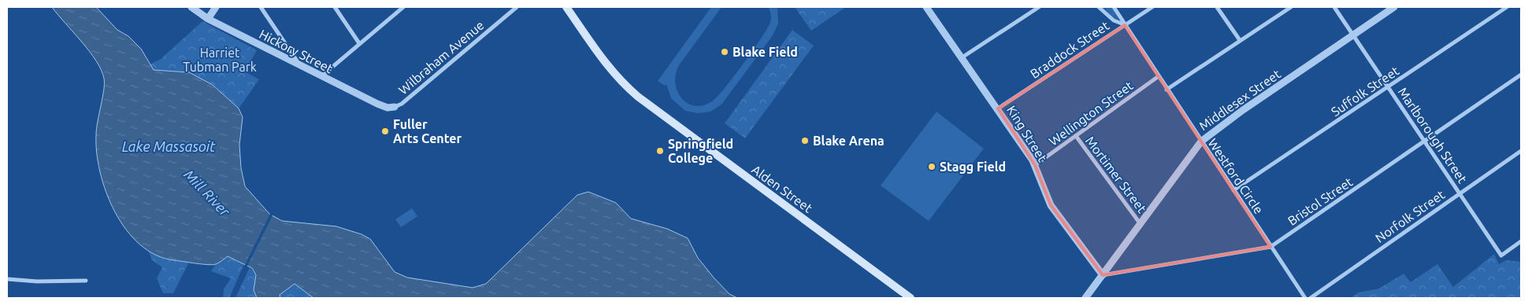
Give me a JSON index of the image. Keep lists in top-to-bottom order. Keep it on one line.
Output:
{"streets":{"main road":["Alden Street"],"street":["Braddock Street","Hickory Street","Wilbraham Avenue","Suffolk Street","Middlesex Street","Wellington Street","King Street","Marlborough Street","Mortimer Street","Westford Circle","Bristol Street","Norfolk Street"]},"crossings":[["Braddock Street","King Street"],["Braddock Street","Westford Circle"],["Hickory Street","Wilbraham Avenue"],["Suffolk Street","Marlborough Street"],["Suffolk Street","Westford Circle"],["Middlesex Street","King Street"],["Middlesex Street","Marlborough Street"],["Middlesex Street","Mortimer Street"],["Middlesex Street","Westford Circle"],["Middlesex Street","Bristol Street"],["Wellington Street","King Street"],["Wellington Street","Mortimer Street"],["Wellington Street","Westford Circle"],["King Street","Bristol Street"],["Marlborough Street","Bristol Street"],["Marlborough Street","Norfolk Street"],["Westford Circle","Bristol Street"]],"water":["Lake Massasoit","Mill River"],"parks":["Harriet Tubman Park"],"places":["Blake Field","Fuller Arts Center","Blake Arena","Springfield College","Stagg Field"]}
